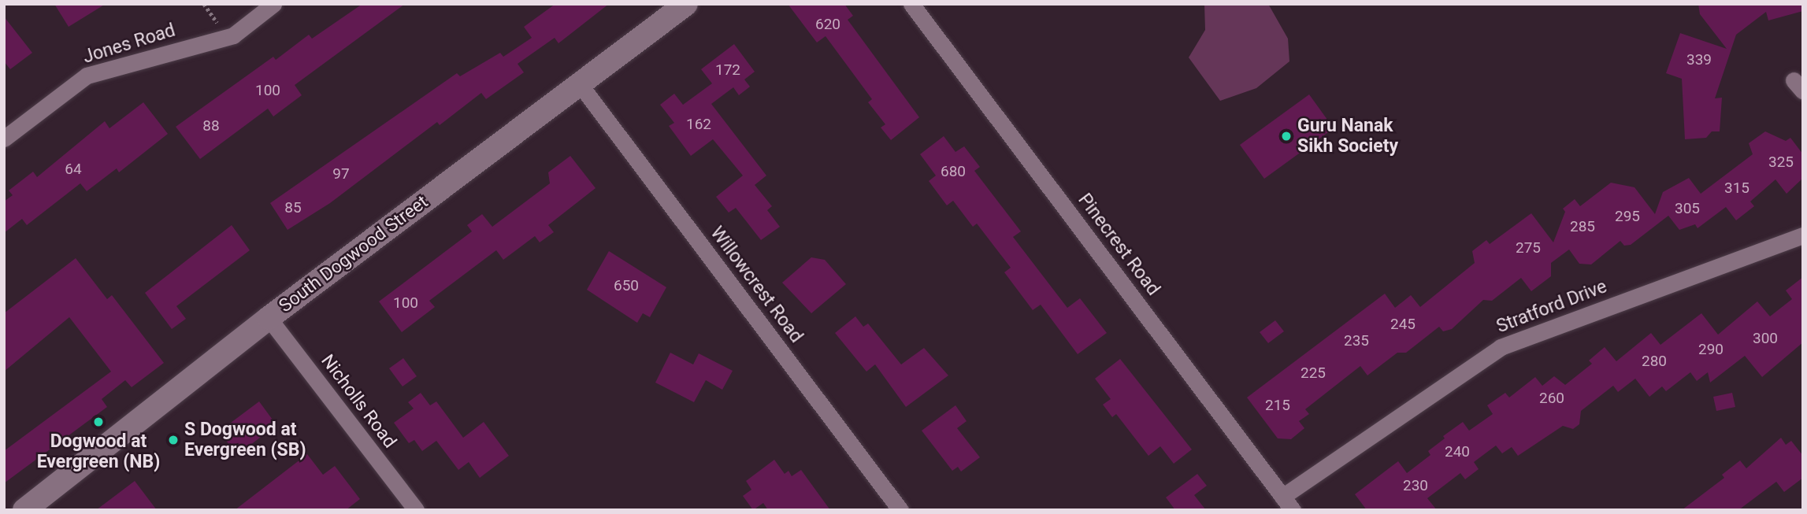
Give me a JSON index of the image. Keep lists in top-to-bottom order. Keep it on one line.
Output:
{"streets":{"main road":["South Dogwood Street"],"street":["Jones Road","Pinecrest Road","Willowcrest Road","Stratford Drive","Nicholls Road"]},"crossings":[["Pinecrest Road","Stratford Drive"],["South Dogwood Street","Willowcrest Road"],["South Dogwood Street","Nicholls Road"]],"places":["Guru Nanak Sikh Society","Dogwood at Evergreen (NB)","S Dogwood at Evergreen (SB)"],"house_numbers":["620","339","172","100","162","88","325","64","680","97","315","85","305","295","285","275","650","100","245","300","235","290","280","225","260","215","240","230"]}
